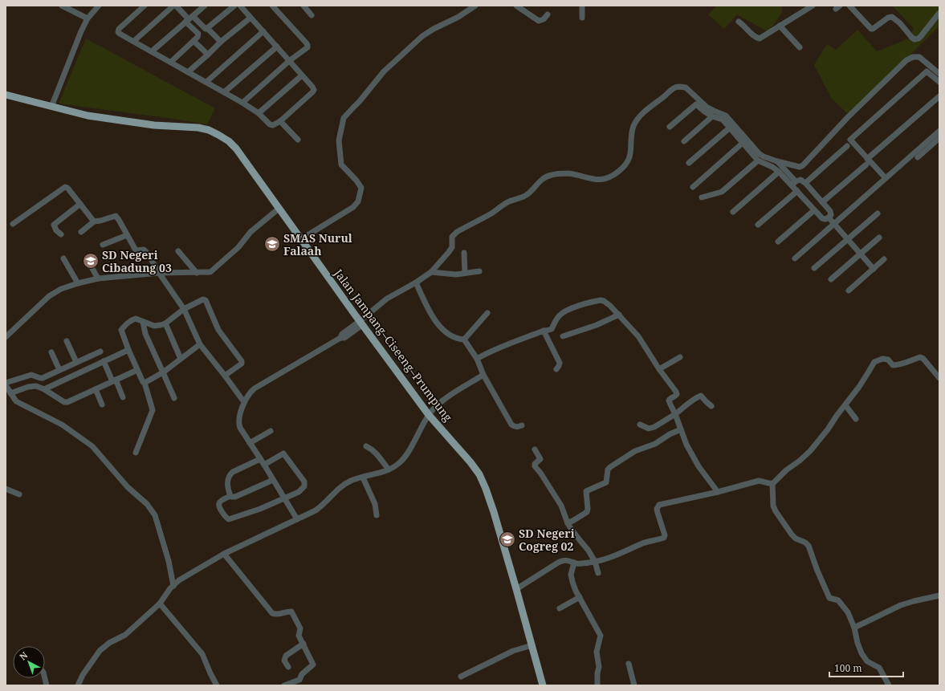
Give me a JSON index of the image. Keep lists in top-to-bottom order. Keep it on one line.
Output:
{"streets":{"main road":["Jalan Jampang–Ciseeng–Prumpung"]},"places":{"school or university":["SMAS Nurul Falaah","SD Negeri Cibadung 03","SD Negeri Cogreg 02"]},"scale_bar":"100 m","north":"top left"}
